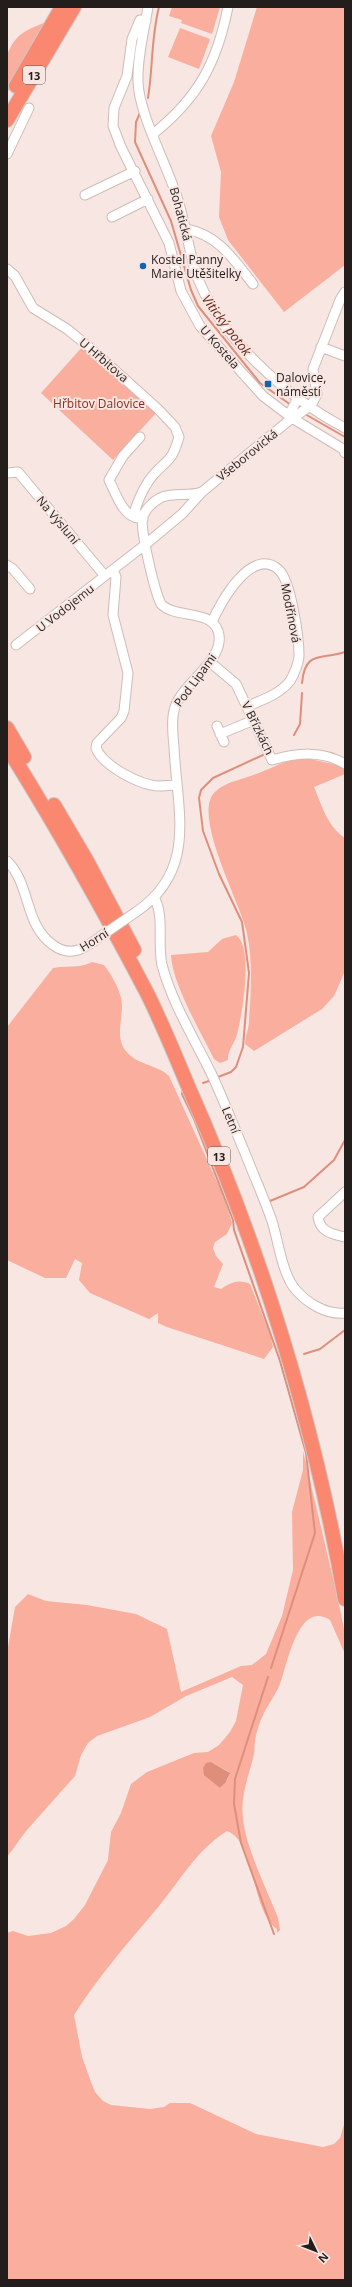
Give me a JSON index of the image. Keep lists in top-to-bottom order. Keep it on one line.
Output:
{"streets":{"highway":["13"],"street":["Bohatická","U Kostela","U Hřbitova","Všeborovická","Na Výsluní","U Vodojemu","Modřínová","Pod Lipami","V Břízkách","Horní","Letní"]},"crossings":[["Bohatická","U Kostela"],["Bohatická","Všeborovická"],["U Kostela","Všeborovická"],["U Hřbitova","Všeborovická"],["Všeborovická","U Vodojemu"],["Na Výsluní","U Vodojemu"],["Modřínová","Pod Lipami"],["Modřínová","V Břízkách"],["Pod Lipami","V Břízkách"],["Pod Lipami","Horní"],["Pod Lipami","Letní"],["Horní","Letní"]],"water":["Vitický potok"],"parks":["Hřbitov Dalovice"],"places":{"other":["Kostel Panny Marie Utěšitelky"],"transit":["Dalovice, náměstí"]},"north":"bottom right"}
